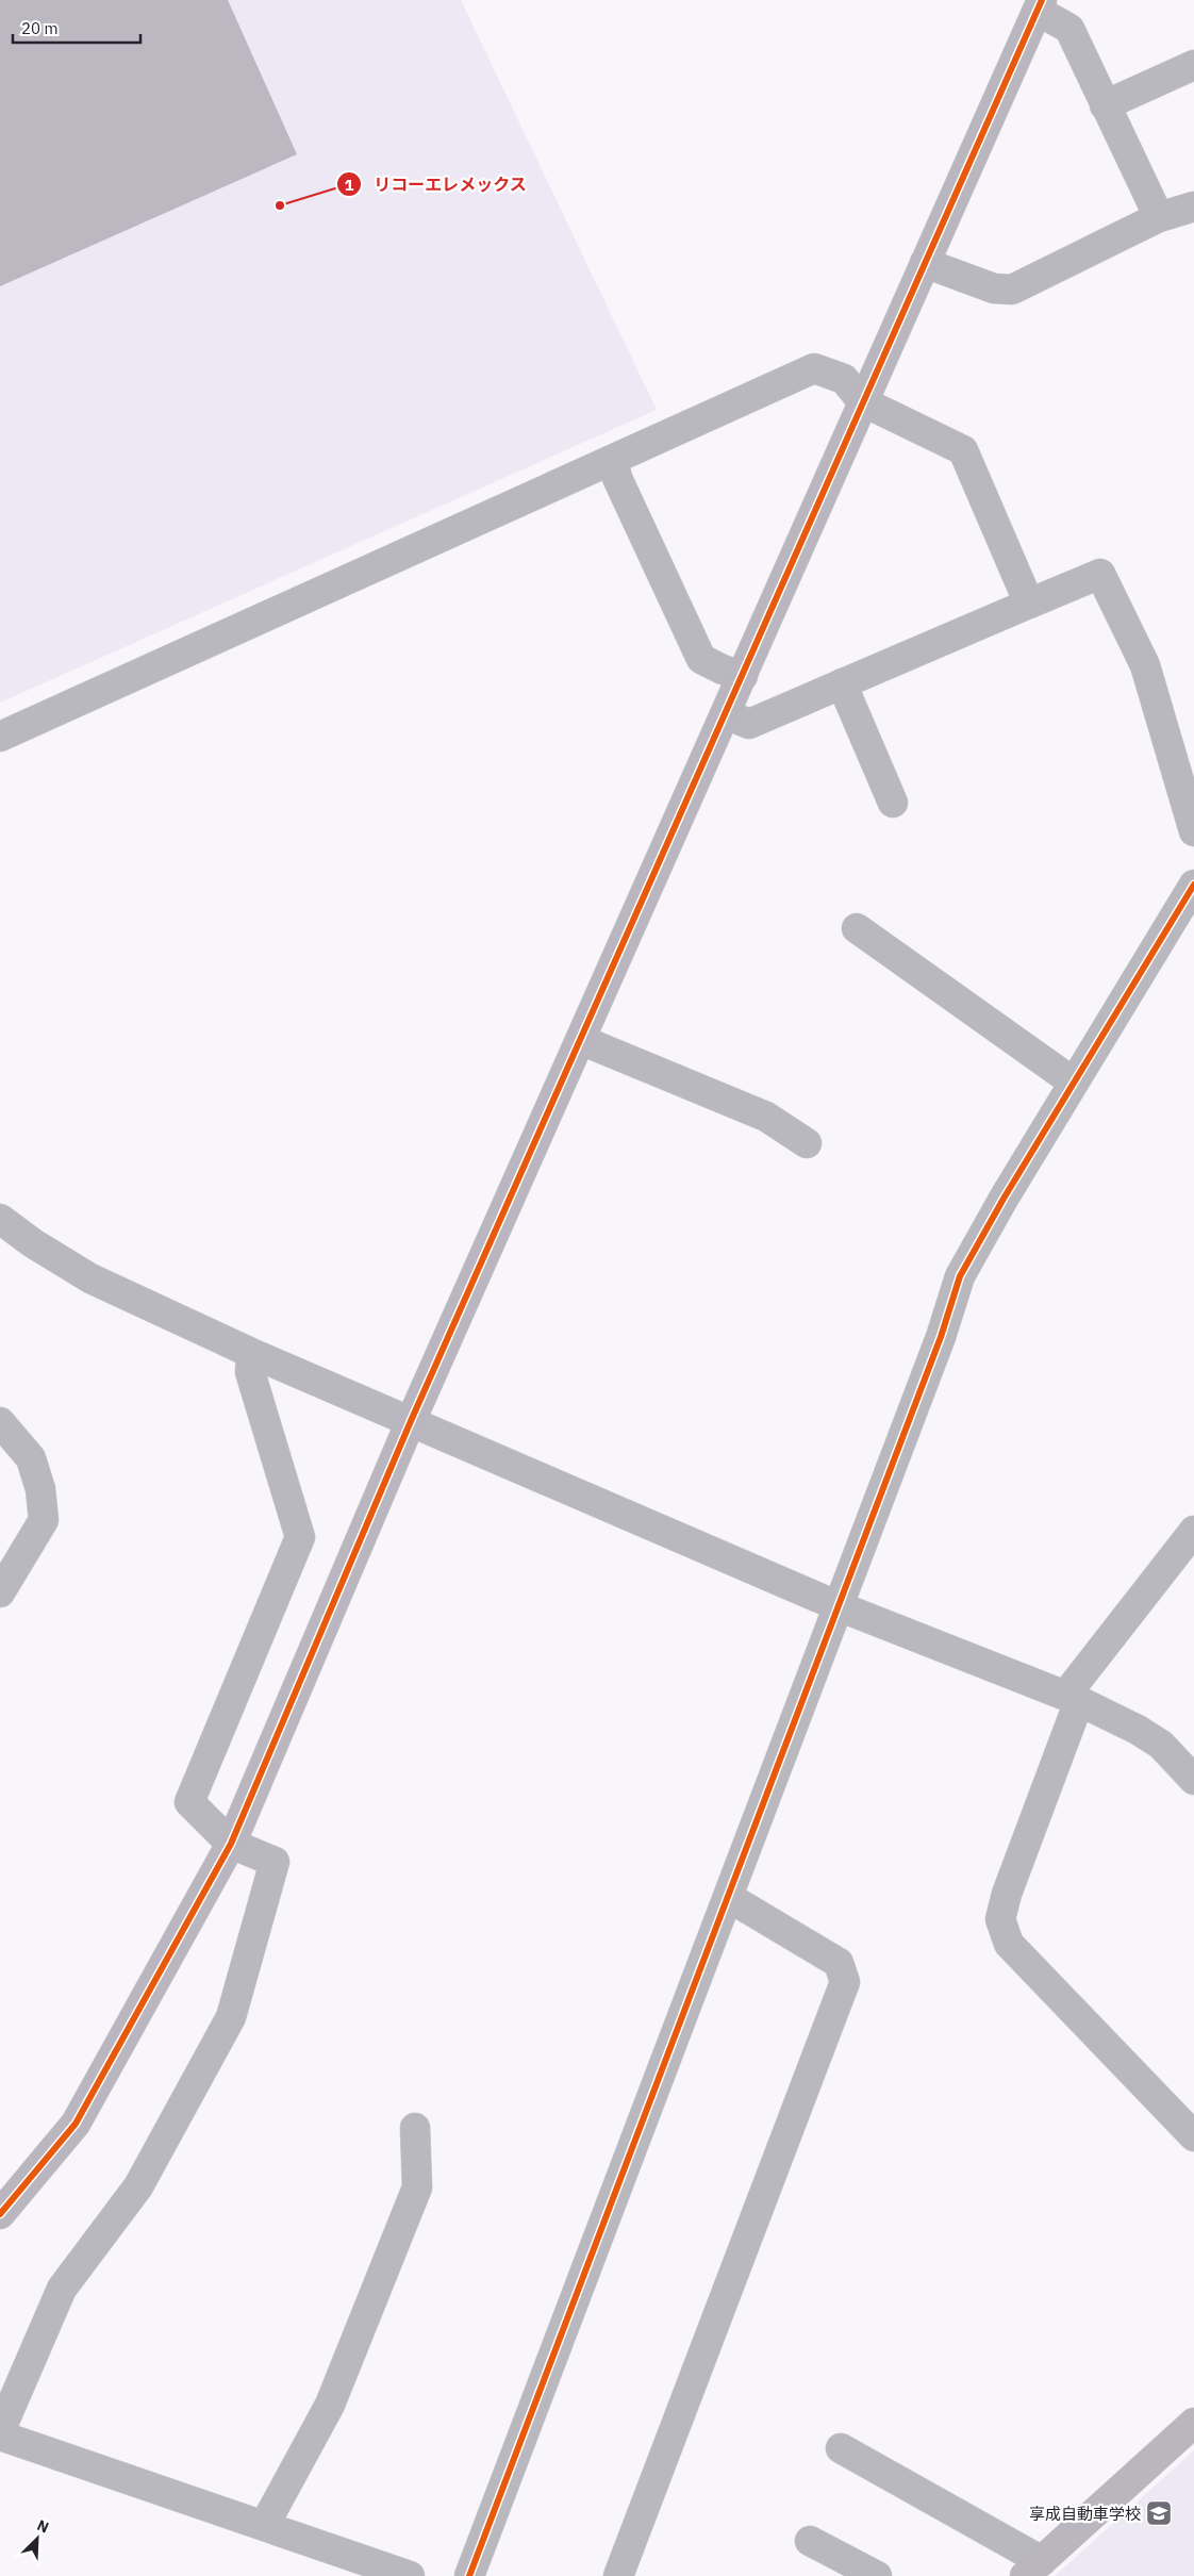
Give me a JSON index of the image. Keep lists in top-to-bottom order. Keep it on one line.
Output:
{"places":{"other":["リコーエレメックス"],"school or university":["享成自動車学校"]},"scale_bar":"20 m","north":"top right"}
